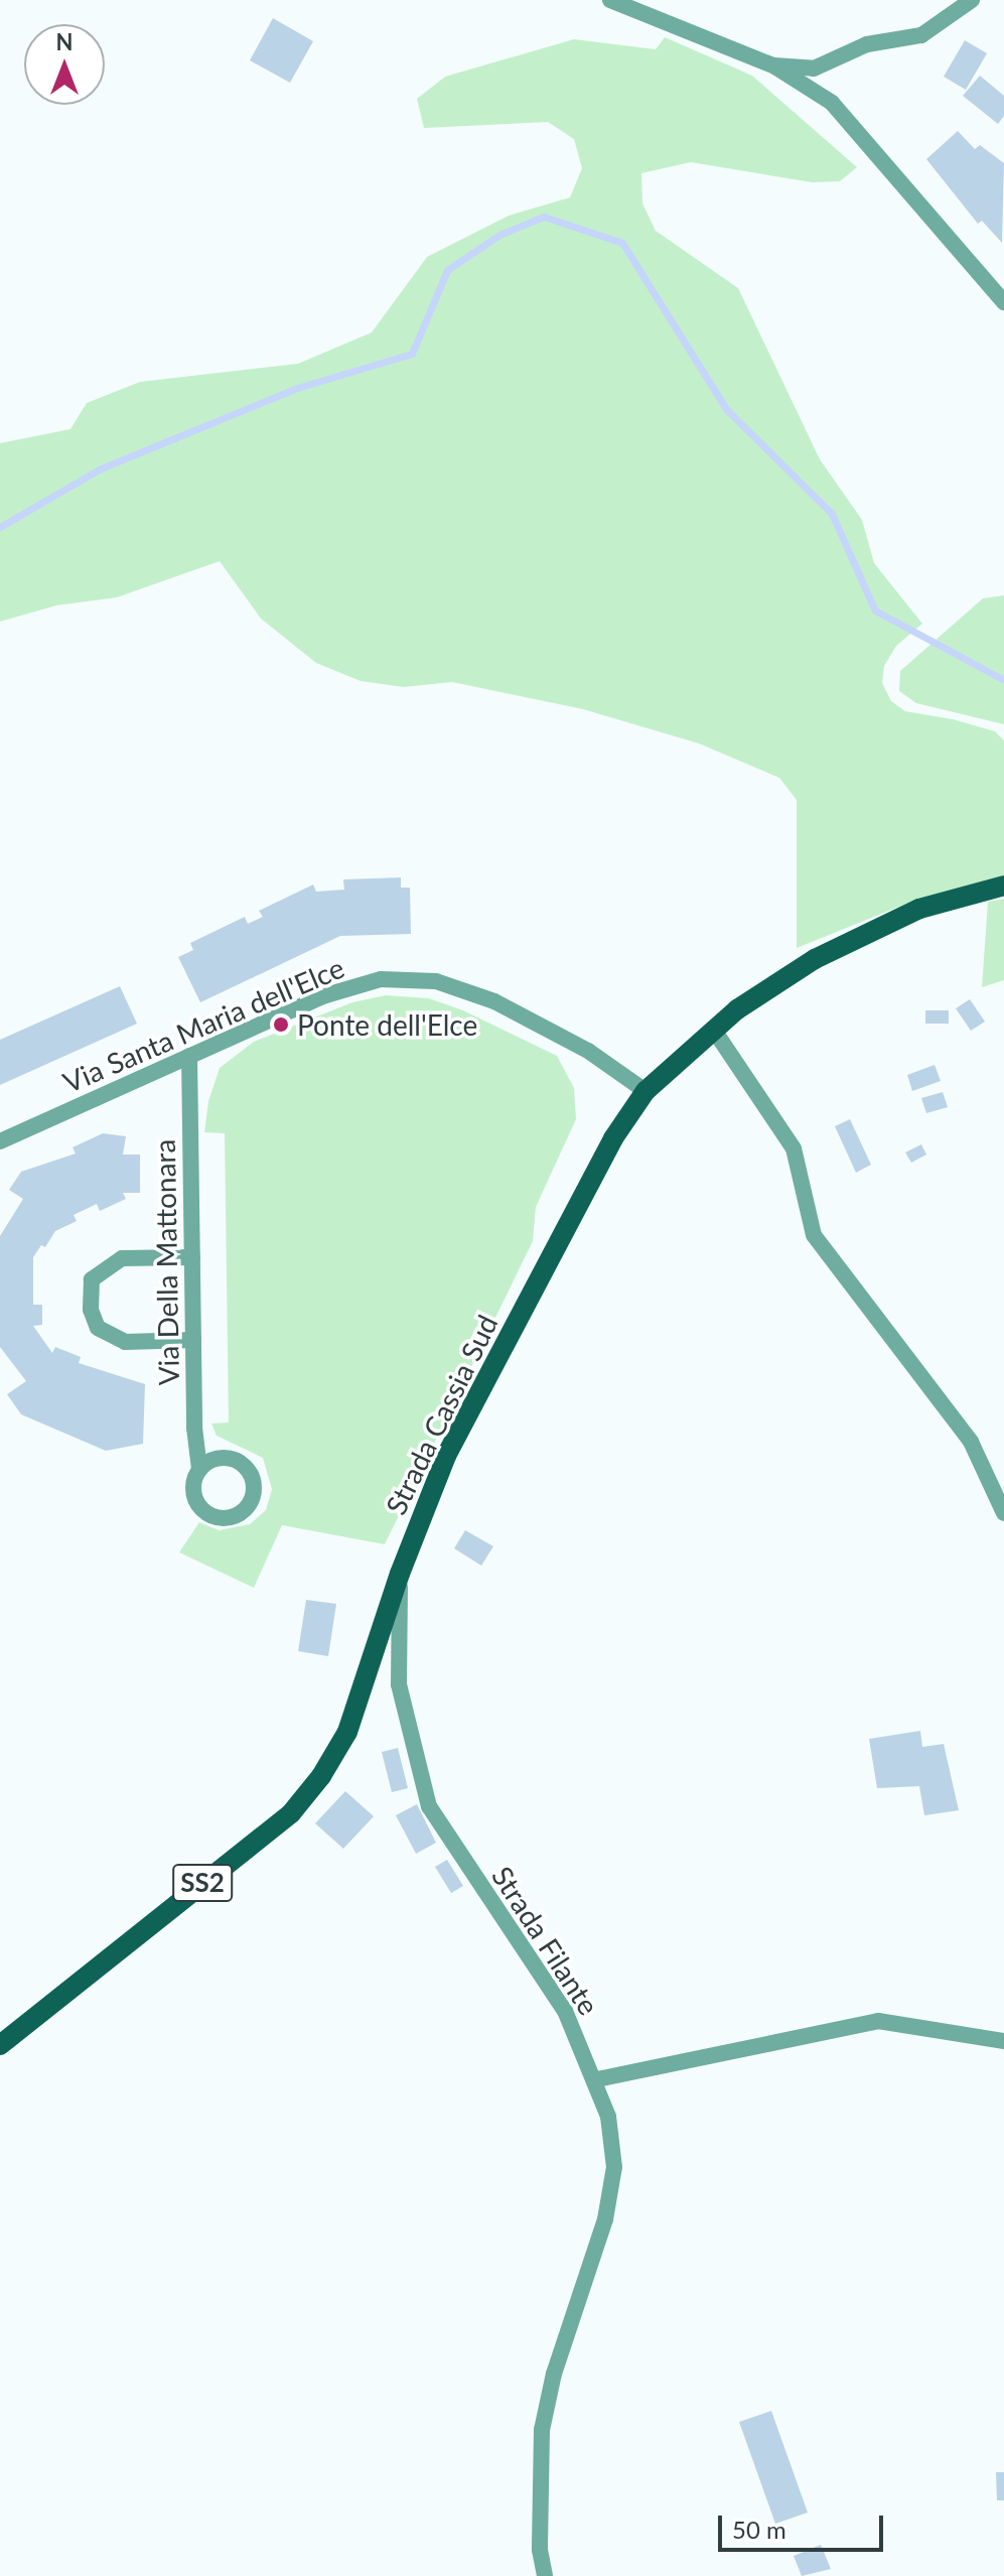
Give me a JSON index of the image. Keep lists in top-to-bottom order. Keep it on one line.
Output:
{"streets":{"main road":["Strada Cassia Sud","SS2"],"street":["Via Santa Maria dell'Elce","Via Della Mattonara","Strada Filante"]},"crossings":[["Via Santa Maria dell'Elce","Via Della Mattonara"],["Via Santa Maria dell'Elce","Strada Cassia Sud"],["Strada Cassia Sud","Strada Filante"]],"places":["Ponte dell'Elce"],"scale_bar":"50 m","north":"top"}
